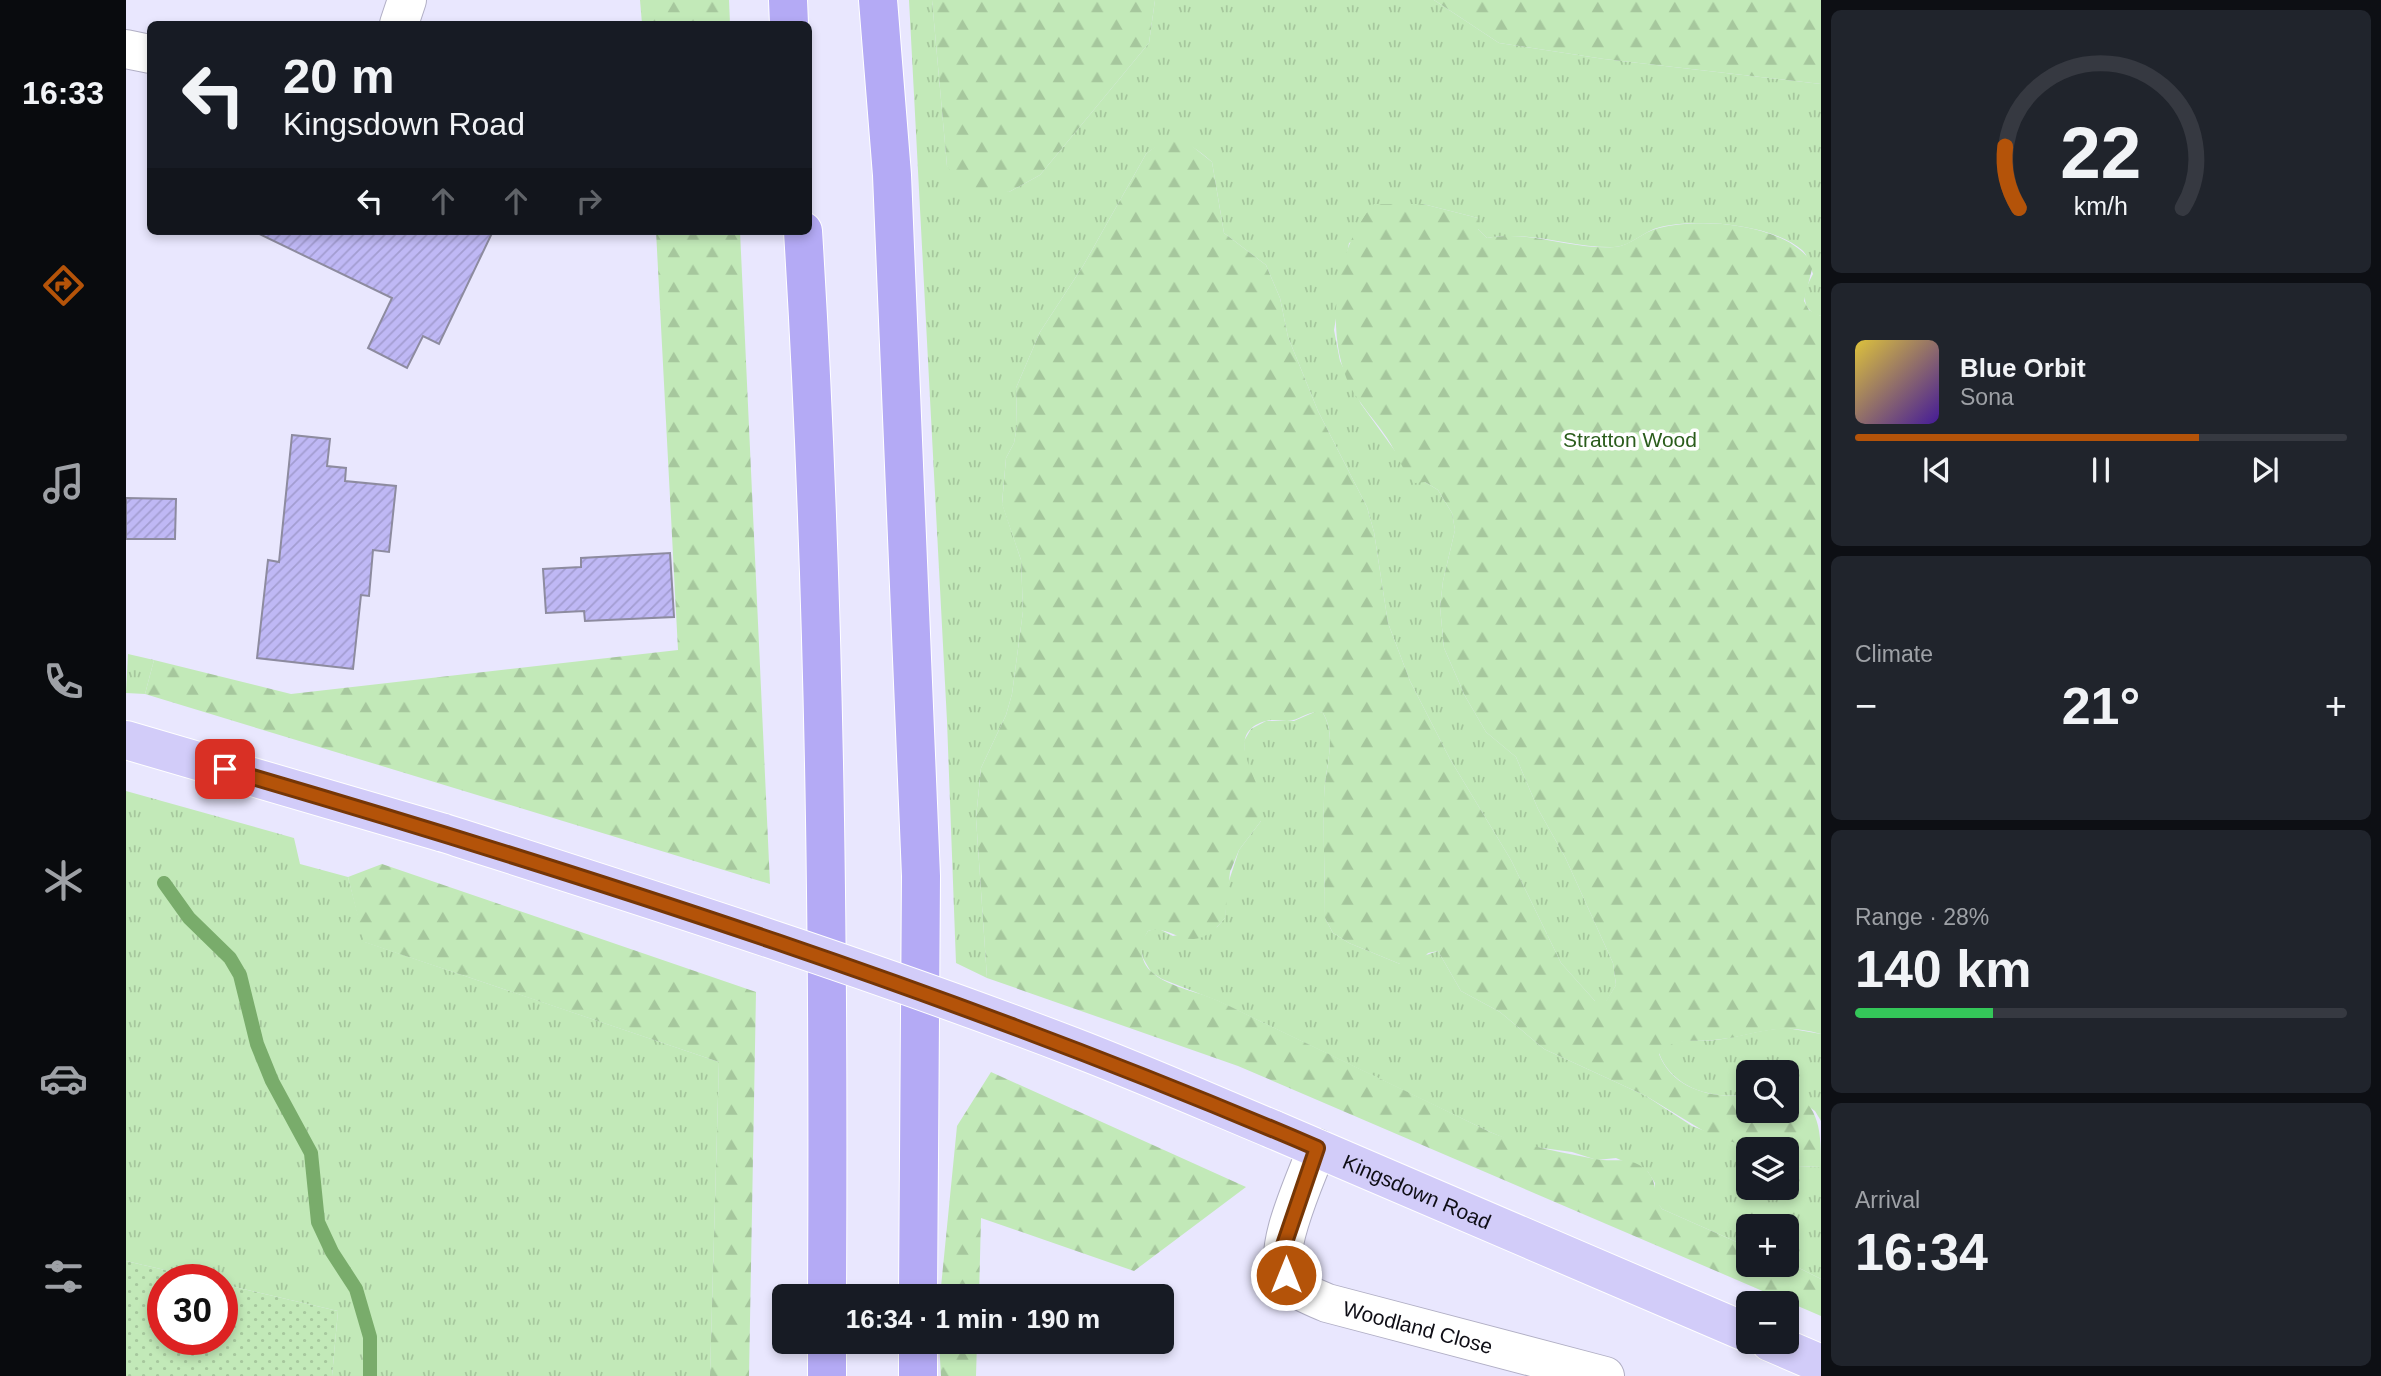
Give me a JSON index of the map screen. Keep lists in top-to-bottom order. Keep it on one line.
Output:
{"streets":{"main road":["Kingsdown Road"],"street":["Woodland Close"]},"crossings":[["Kingsdown Road","Woodland Close"]],"parks":["Stratton Wood"],"page":{"tabs":"16:33","turn":["20 m","Kingsdown Road"],"song":["Blue Orbit","Sona"],"tile":["Climate",["Range · 28%","140 km"],["Arrival","16:34"]],"heat":["−","21°","+"],"map_buttons":["+","−"],"limit":"30","trip":"16:34 · 1 min · 190 m","gauge":["22","km/h"]}}
